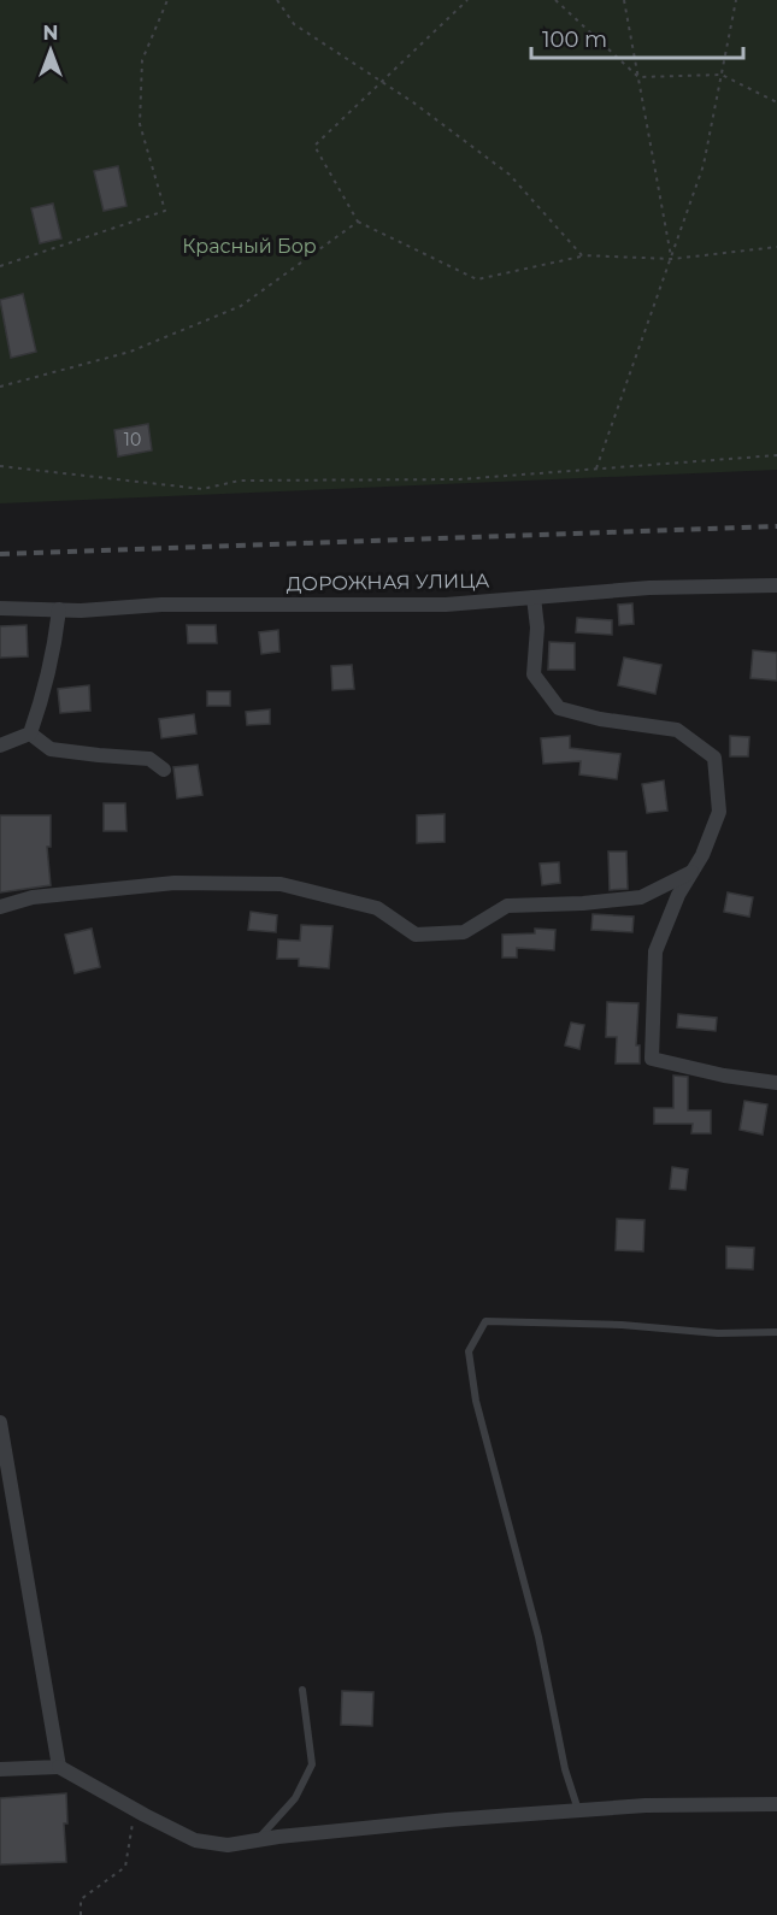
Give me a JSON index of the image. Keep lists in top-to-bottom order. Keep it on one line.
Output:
{"streets":{"street":["ДОРОЖНАЯ УЛИЦА"]},"parks":["Красный Бор"],"house_numbers":["10"],"scale_bar":"100 m","north":"top"}
